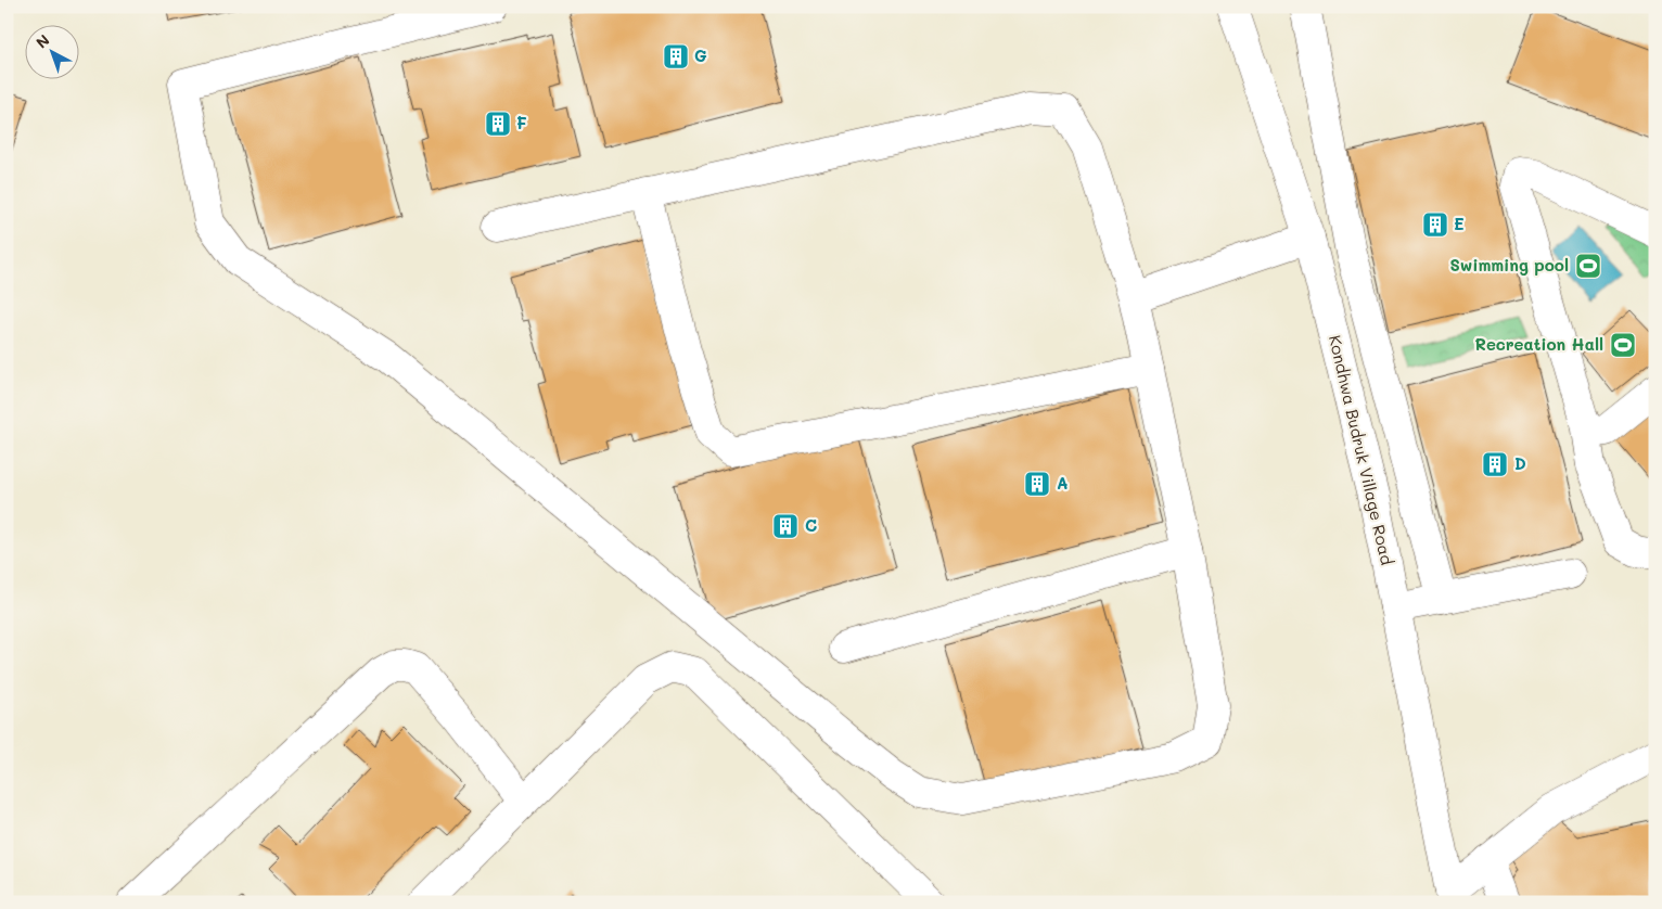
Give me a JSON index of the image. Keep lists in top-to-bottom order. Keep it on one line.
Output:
{"streets":{"street":["Kondhwa Budruk Village Road"]},"places":{"building":["G","F","E","D","A","C"],"sports":["Swimming pool","Recreation Hall"]},"north":"top left"}
